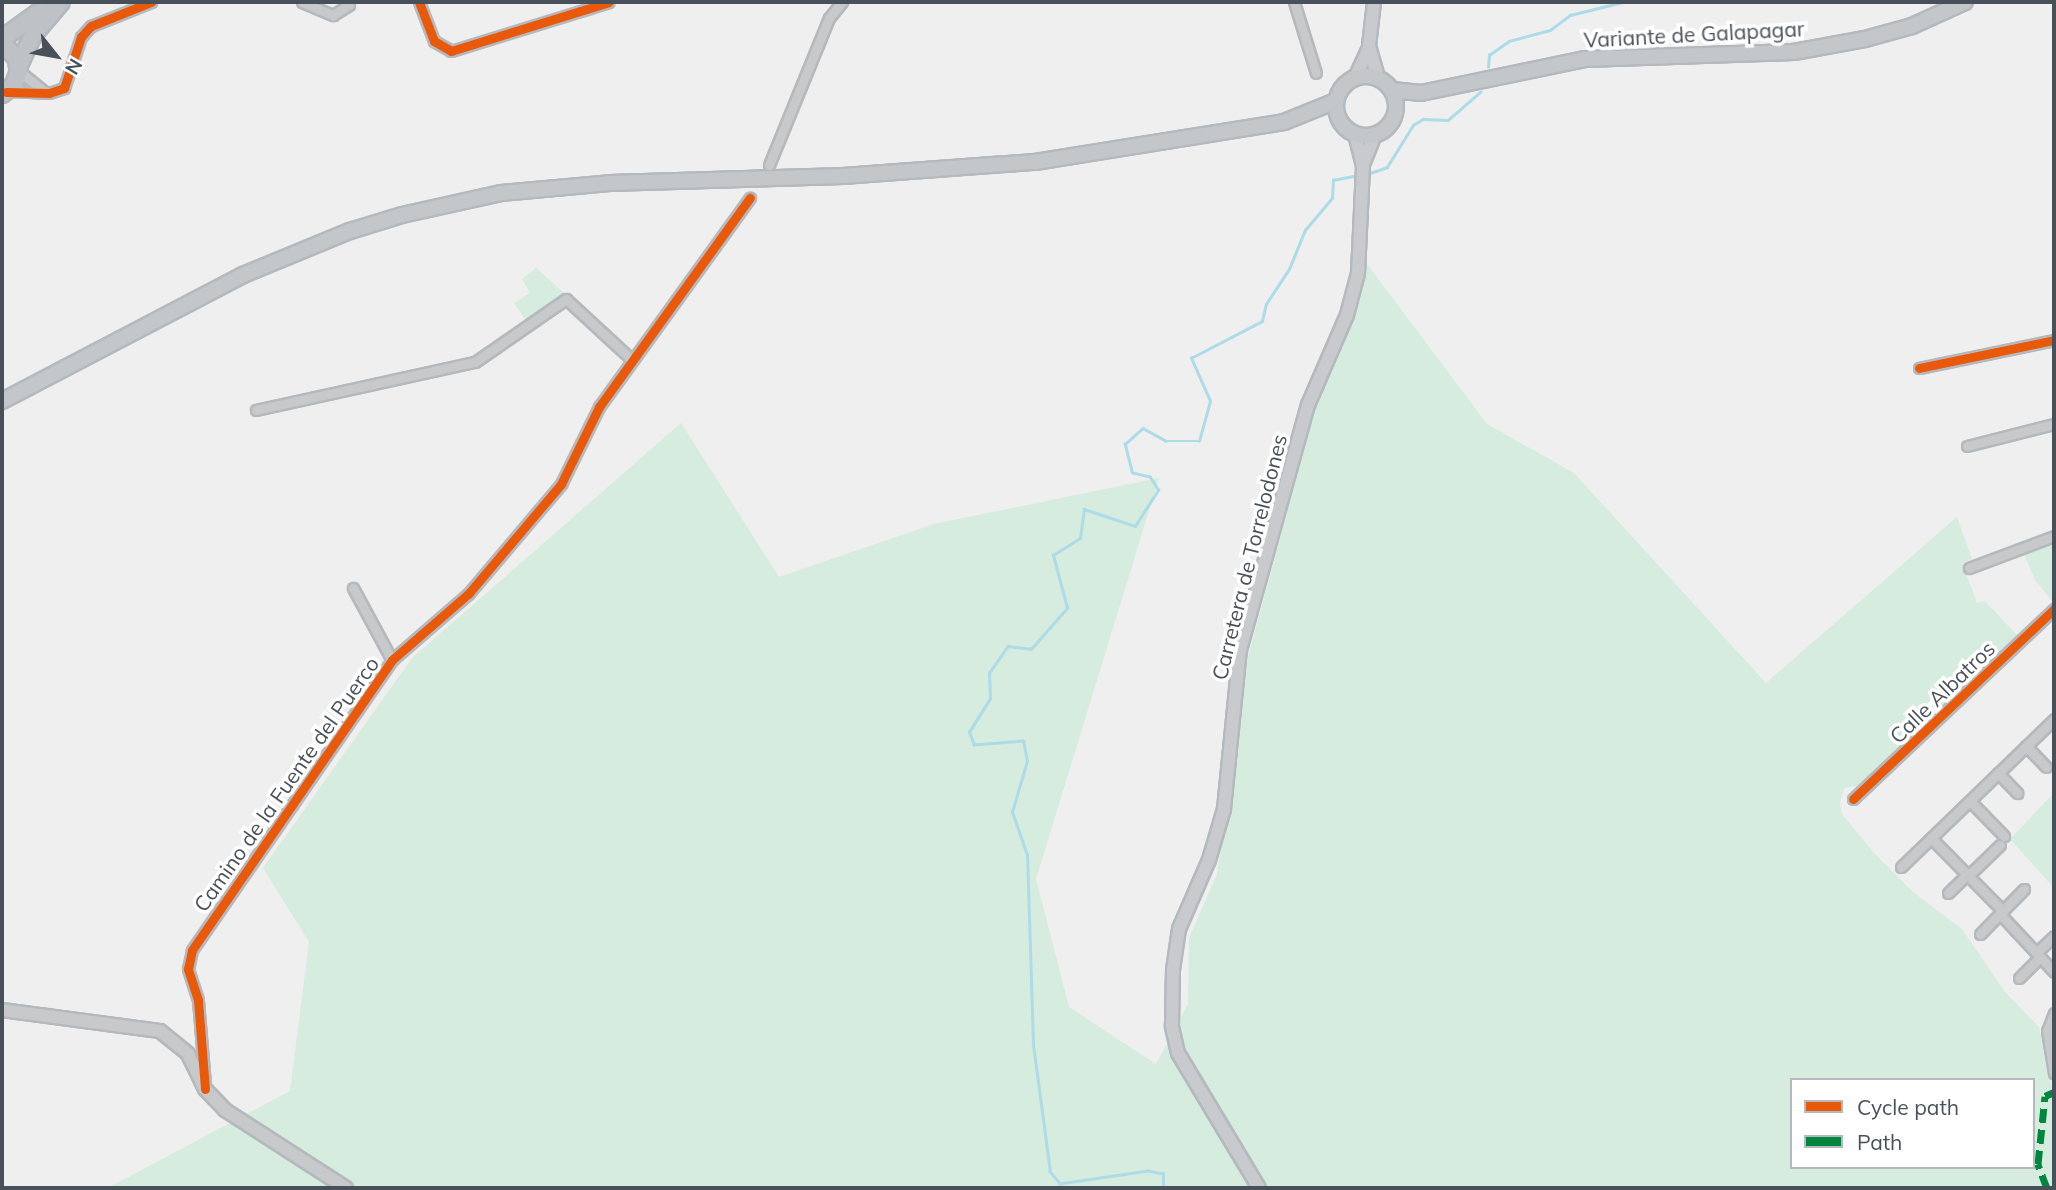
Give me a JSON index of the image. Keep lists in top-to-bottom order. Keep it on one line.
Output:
{"streets":{"main road":["Variante de Galapagar","Carretera de Torrelodones"],"street":["Calle Albatros","Camino de la Fuente del Puerco"]},"legend":["Cycle path","Path"],"north":"bottom right"}
